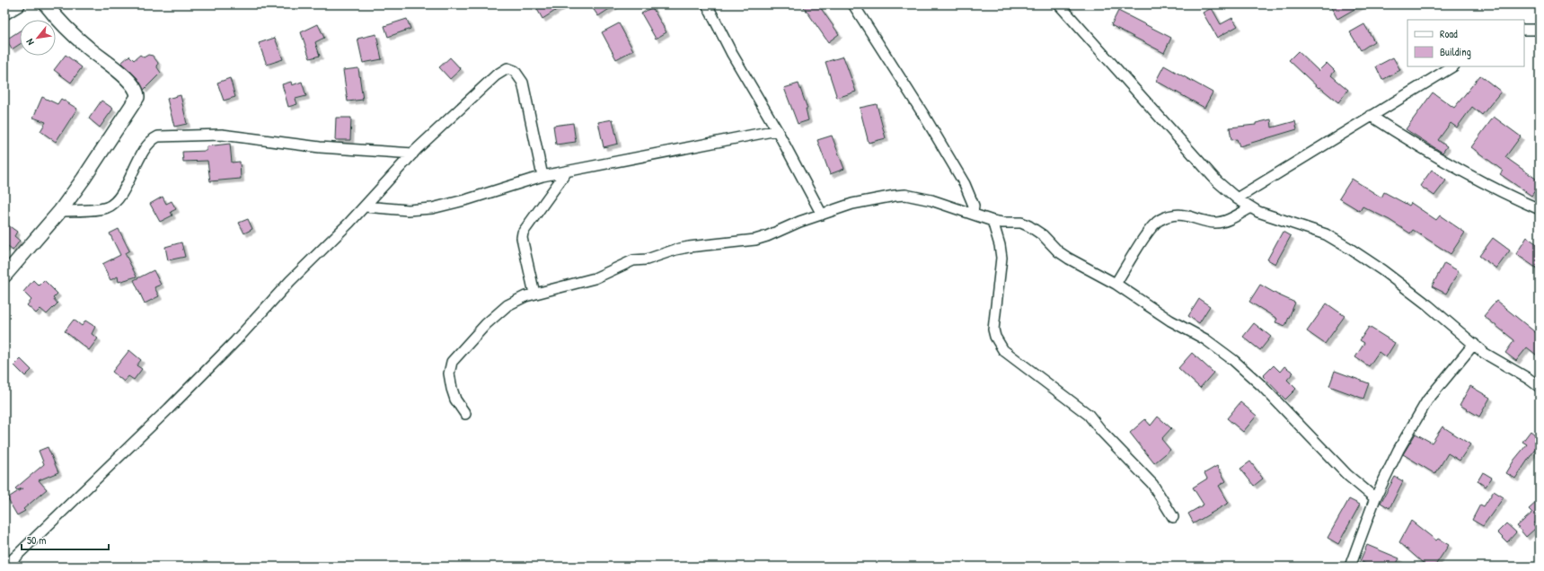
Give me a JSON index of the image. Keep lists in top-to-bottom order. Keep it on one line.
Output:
{"legend":["Road","Building"],"scale_bar":"50 m","north":"bottom left"}
